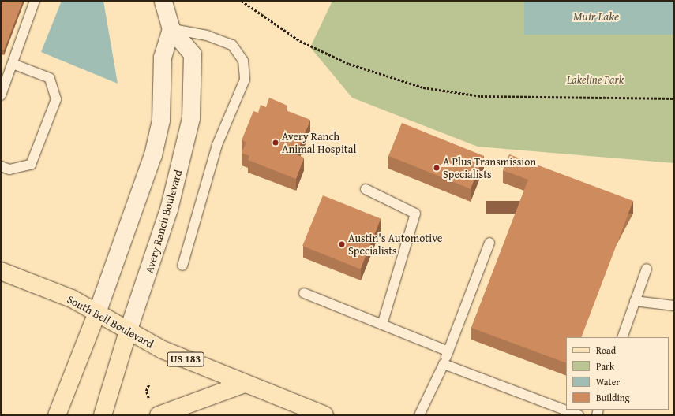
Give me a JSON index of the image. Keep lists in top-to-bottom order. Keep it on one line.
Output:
{"streets":{"main road":["Avery Ranch Boulevard","South Bell Boulevard","US 183"]},"crossings":[["Avery Ranch Boulevard","South Bell Boulevard"]],"water":["Muir Lake"],"parks":["Lakeline Park"],"places":["Avery Ranch Animal Hospital","A Plus Transmission Specialists","Austin's Automotive Specialists"],"legend":["Road","Park","Water","Building"]}
